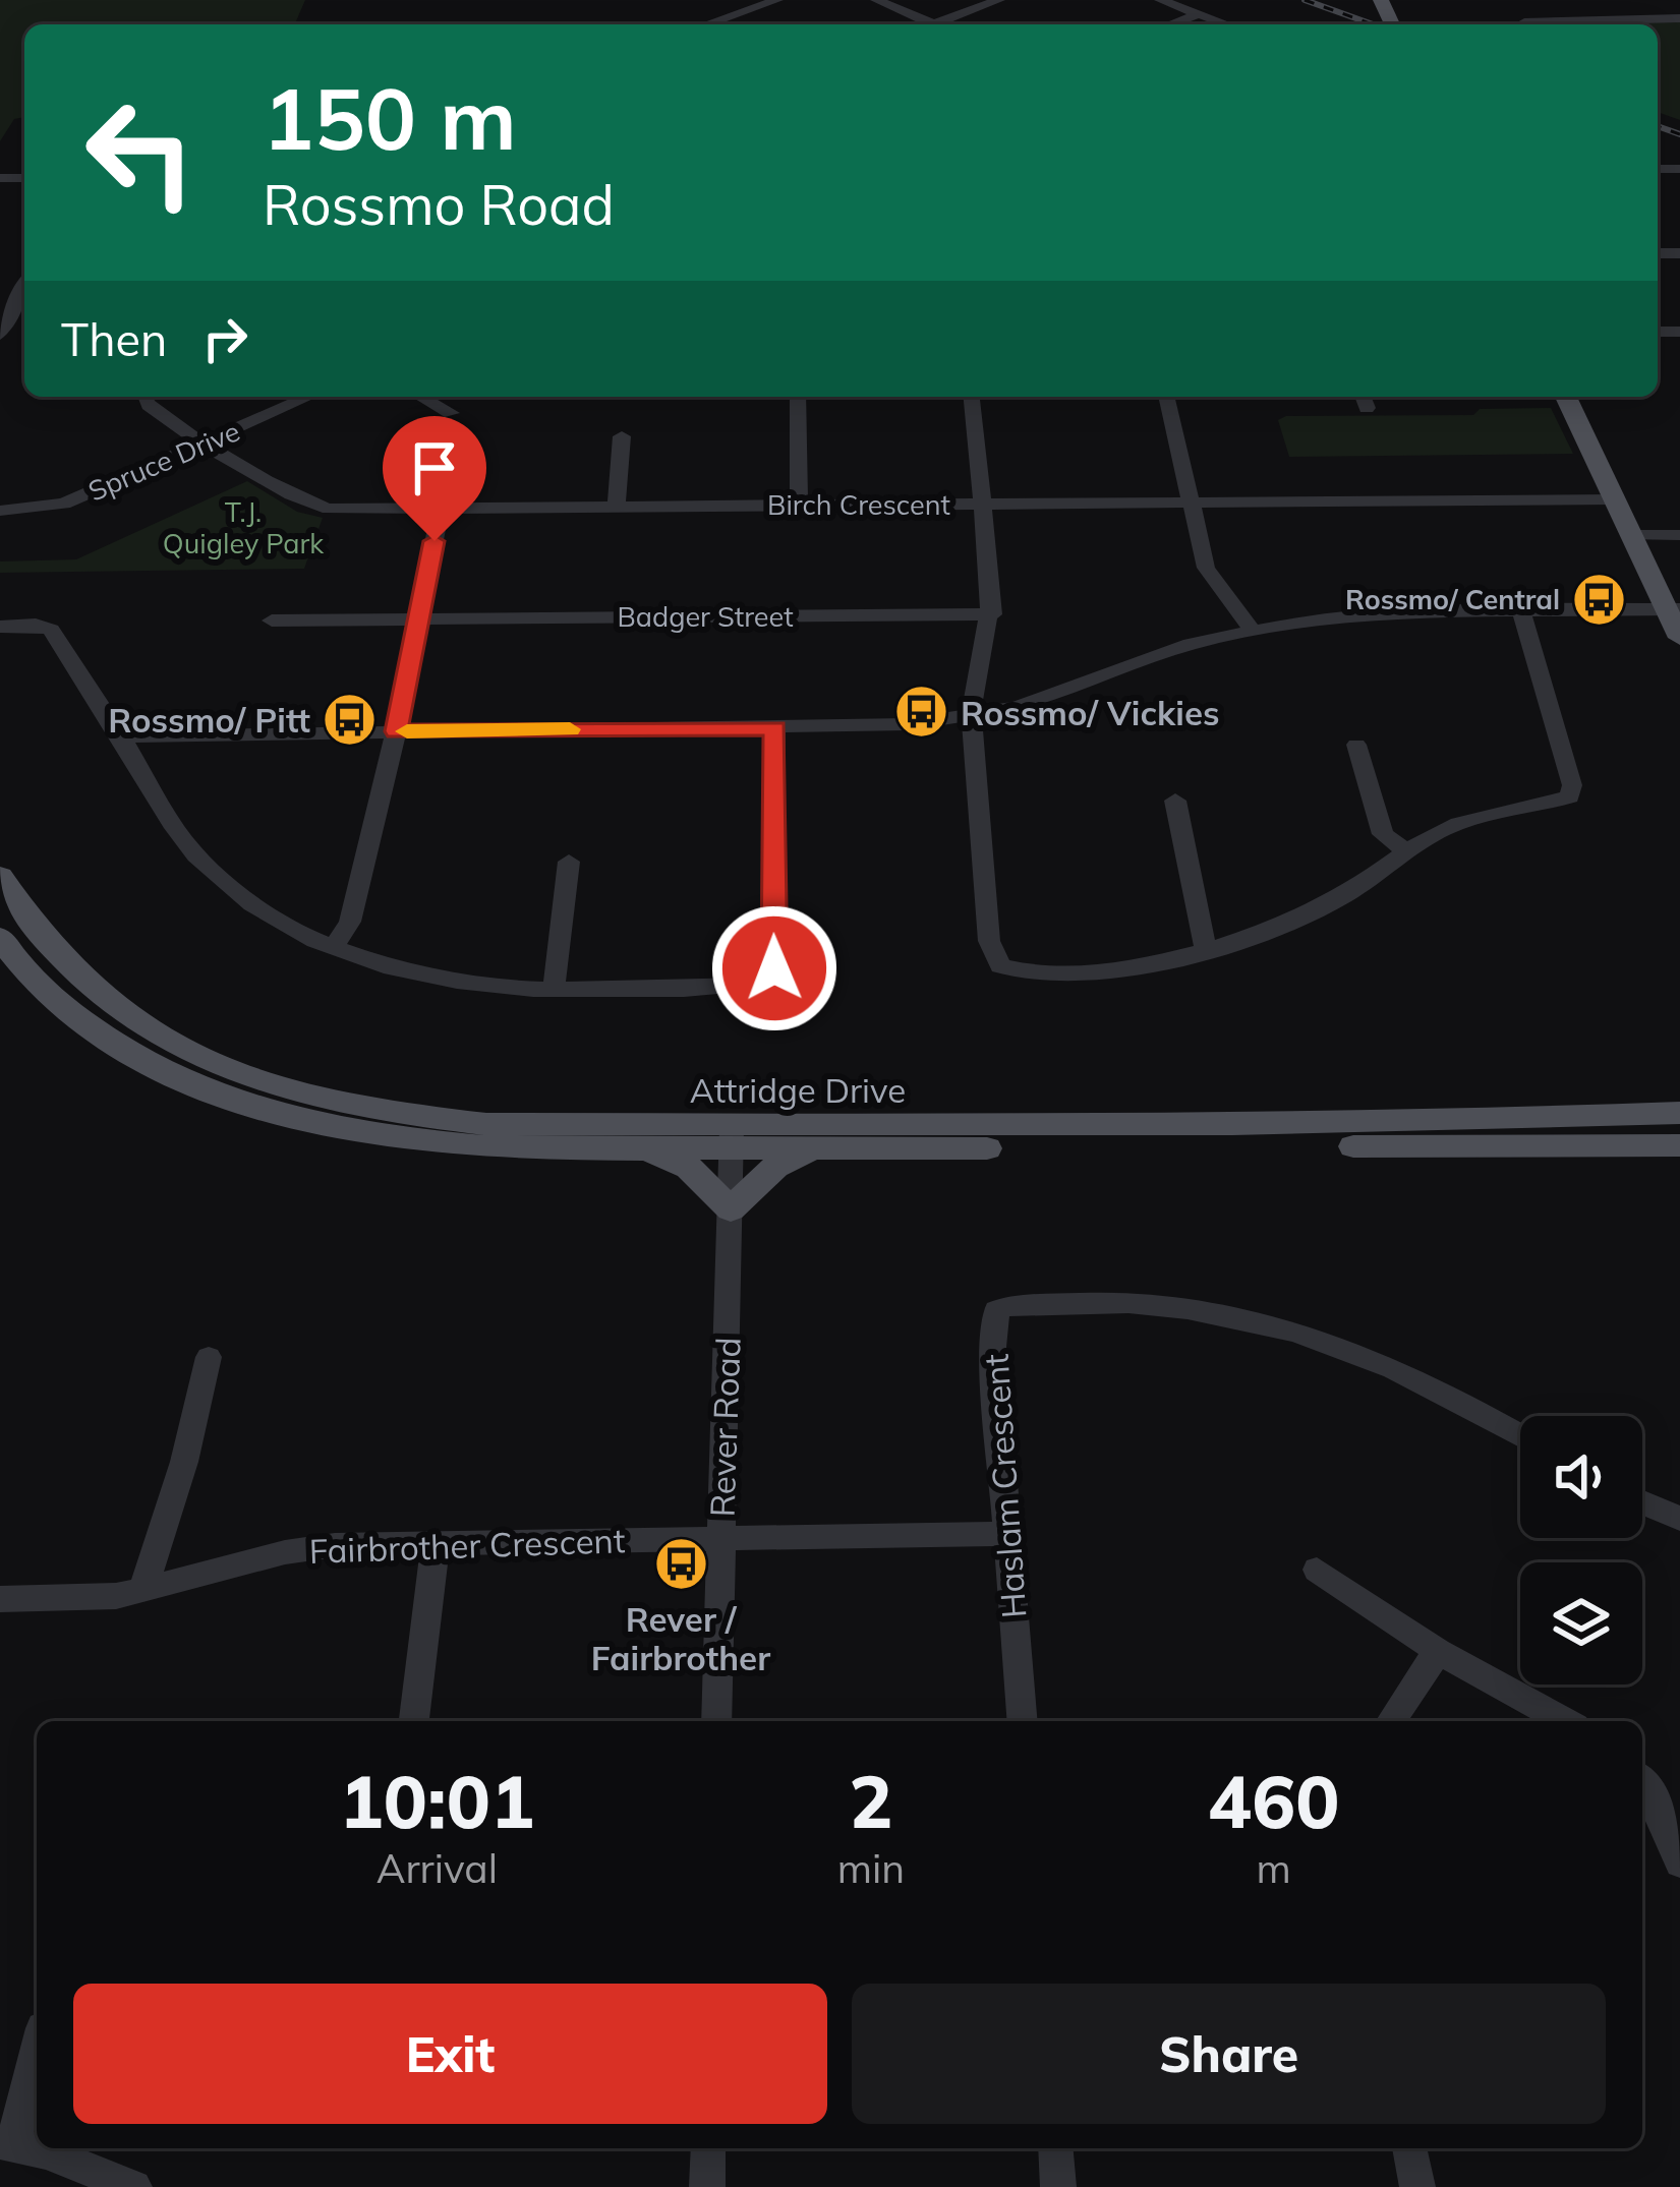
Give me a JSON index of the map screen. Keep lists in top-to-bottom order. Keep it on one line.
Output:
{"streets":{"main road":["Attridge Drive"],"street":["Spruce Drive","Birch Crescent","Badger Street","Rever Road","Haslam Crescent","Fairbrother Crescent"]},"crossings":[["Spruce Drive","Birch Crescent"],["Attridge Drive","Rever Road"],["Rever Road","Fairbrother Crescent"],["Haslam Crescent","Fairbrother Crescent"]],"parks":["T.J. Quigley Park"],"places":{"bus stop":["Rossmo/ Central","Rossmo/ Vickies","Rossmo/ Pitt","Rever / Fairbrother"]},"page":{"turn":["150 m","Rossmo Road"],"then":"Then","eta":["10:01","Arrival","2","min","460","m"],"buttons":["Exit","Share"]}}
